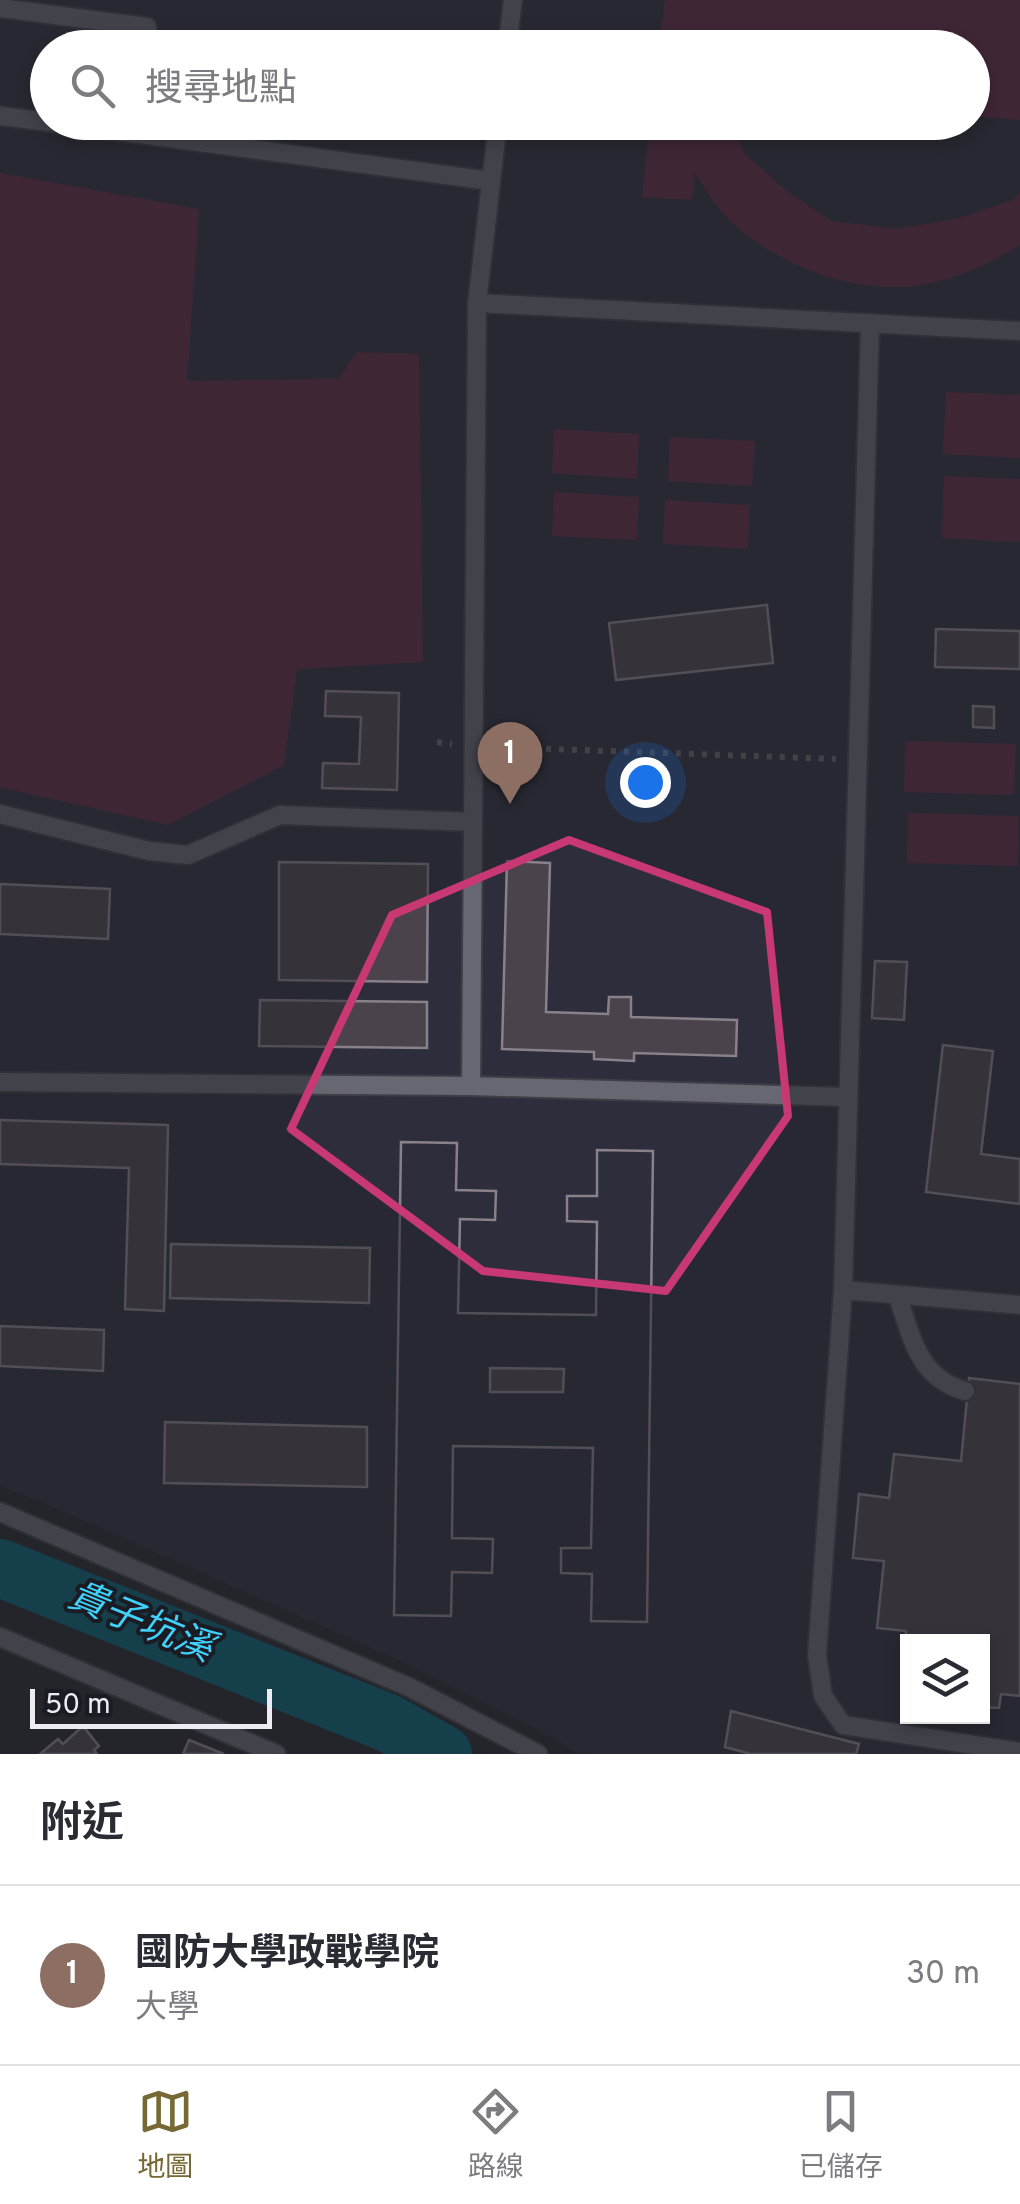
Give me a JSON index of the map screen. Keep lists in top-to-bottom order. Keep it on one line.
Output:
{"water":["貴子坑溪"],"scale_bar":"50 m","page":{"search":"搜尋地點","pins":"1","scale":"50 m","heading":"附近","list":[{"mark":"1","name":"國防大學政戰學院","note":"大學","value":"30 m"}],"nav":["地圖","路線","已儲存"]}}
